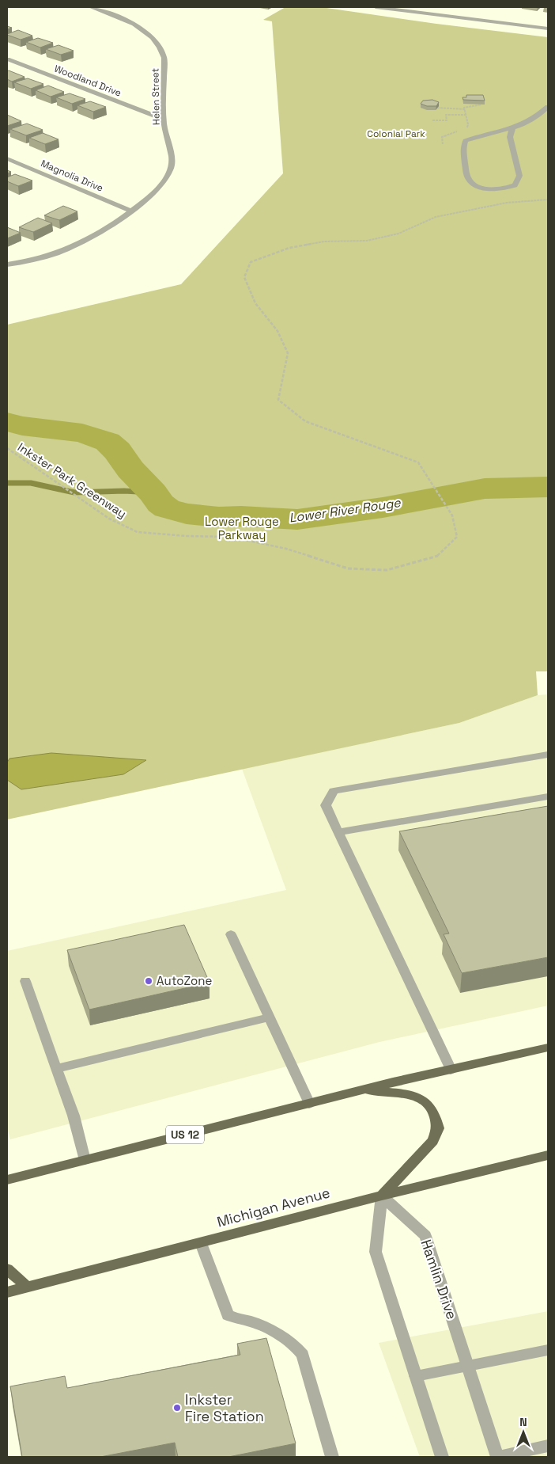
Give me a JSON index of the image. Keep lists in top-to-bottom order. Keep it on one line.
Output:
{"streets":{"main road":["US 12","Michigan Avenue"],"street":["Woodland Drive","Helen Street","Magnolia Drive","Hamlin Drive"],"path":["Inkster Park Greenway"]},"crossings":[["Woodland Drive","Helen Street"],["Helen Street","Magnolia Drive"],["Michigan Avenue","Hamlin Drive"]],"water":["Lower River Rouge"],"parks":["Colonial Park","Lower Rouge Parkway"],"places":["AutoZone","Inkster Fire Station"],"north":"top"}
